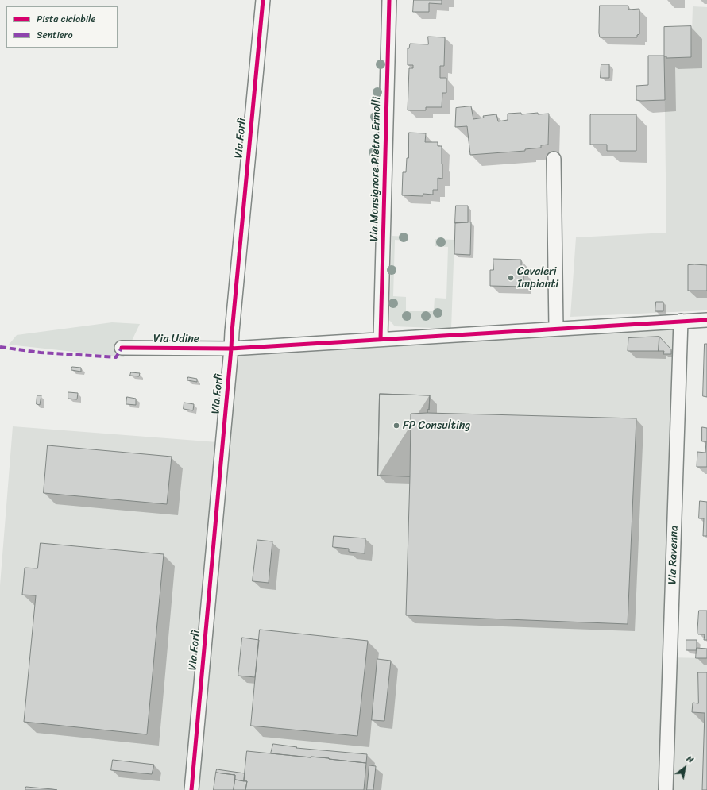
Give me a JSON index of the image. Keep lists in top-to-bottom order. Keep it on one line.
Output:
{"streets":{"street":["Via Forlì","Via Monsignore Pietro Ermolli","Via Udine","Via Ravenna"]},"crossings":[["Via Forlì","Via Udine"],["Via Monsignore Pietro Ermolli","Via Udine"],["Via Udine","Via Ravenna"]],"places":["Cavaleri Impianti","FP Consulting"],"legend":["Pista ciclabile","Sentiero"],"north":"top right"}
